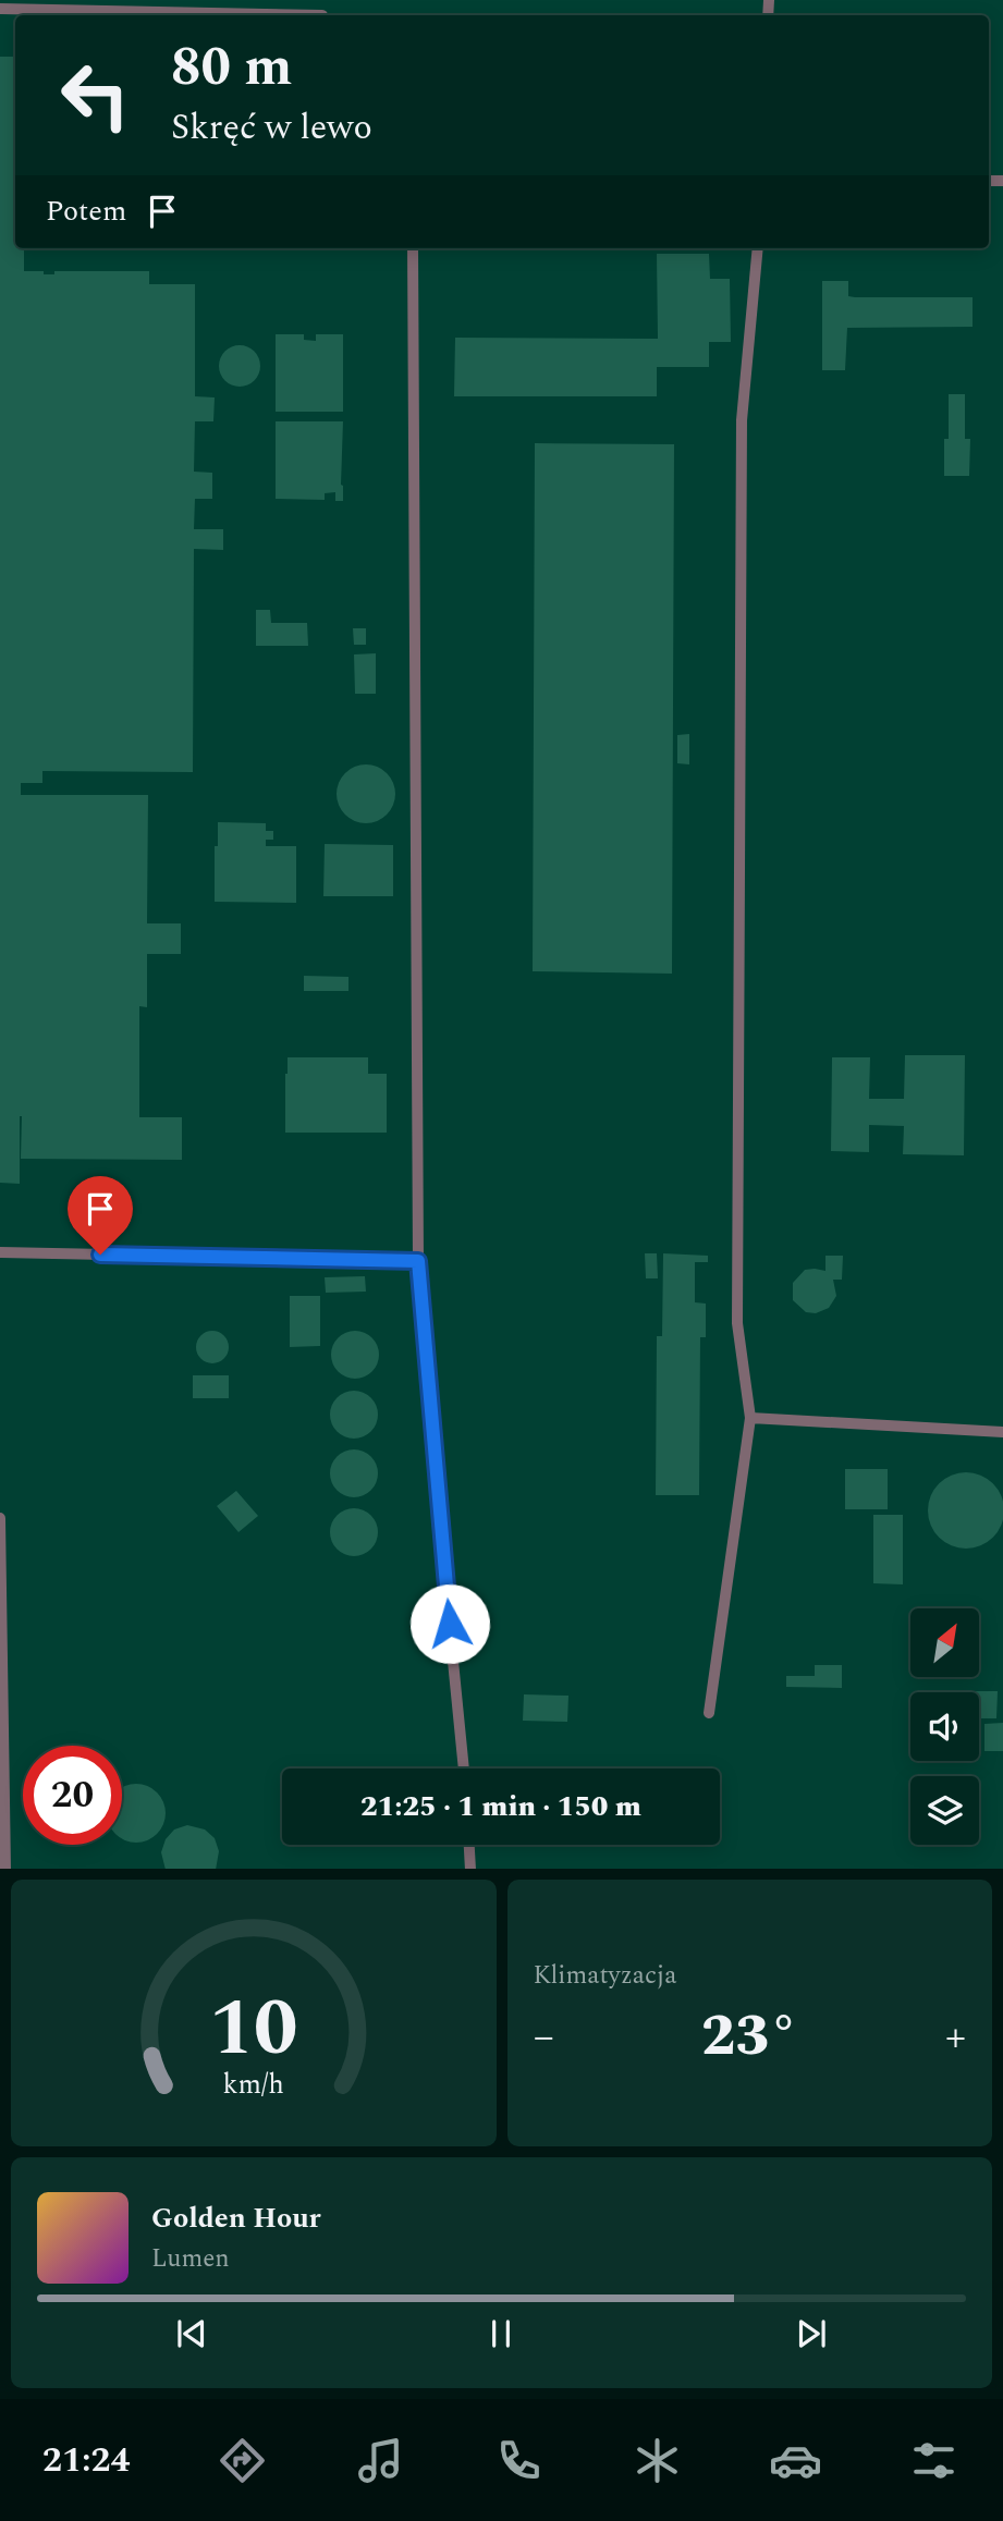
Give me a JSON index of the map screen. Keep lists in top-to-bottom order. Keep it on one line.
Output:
{"north":"top right","page":{"turn":["80 m","Skręć w lewo"],"then":"Potem","limit":"20","trip":"21:25 · 1 min · 150 m","tile":"Klimatyzacja","heat":["−","23°","+"],"song":["Golden Hour","Lumen"],"tabs":"21:24","gauge":["10","km/h"]}}
